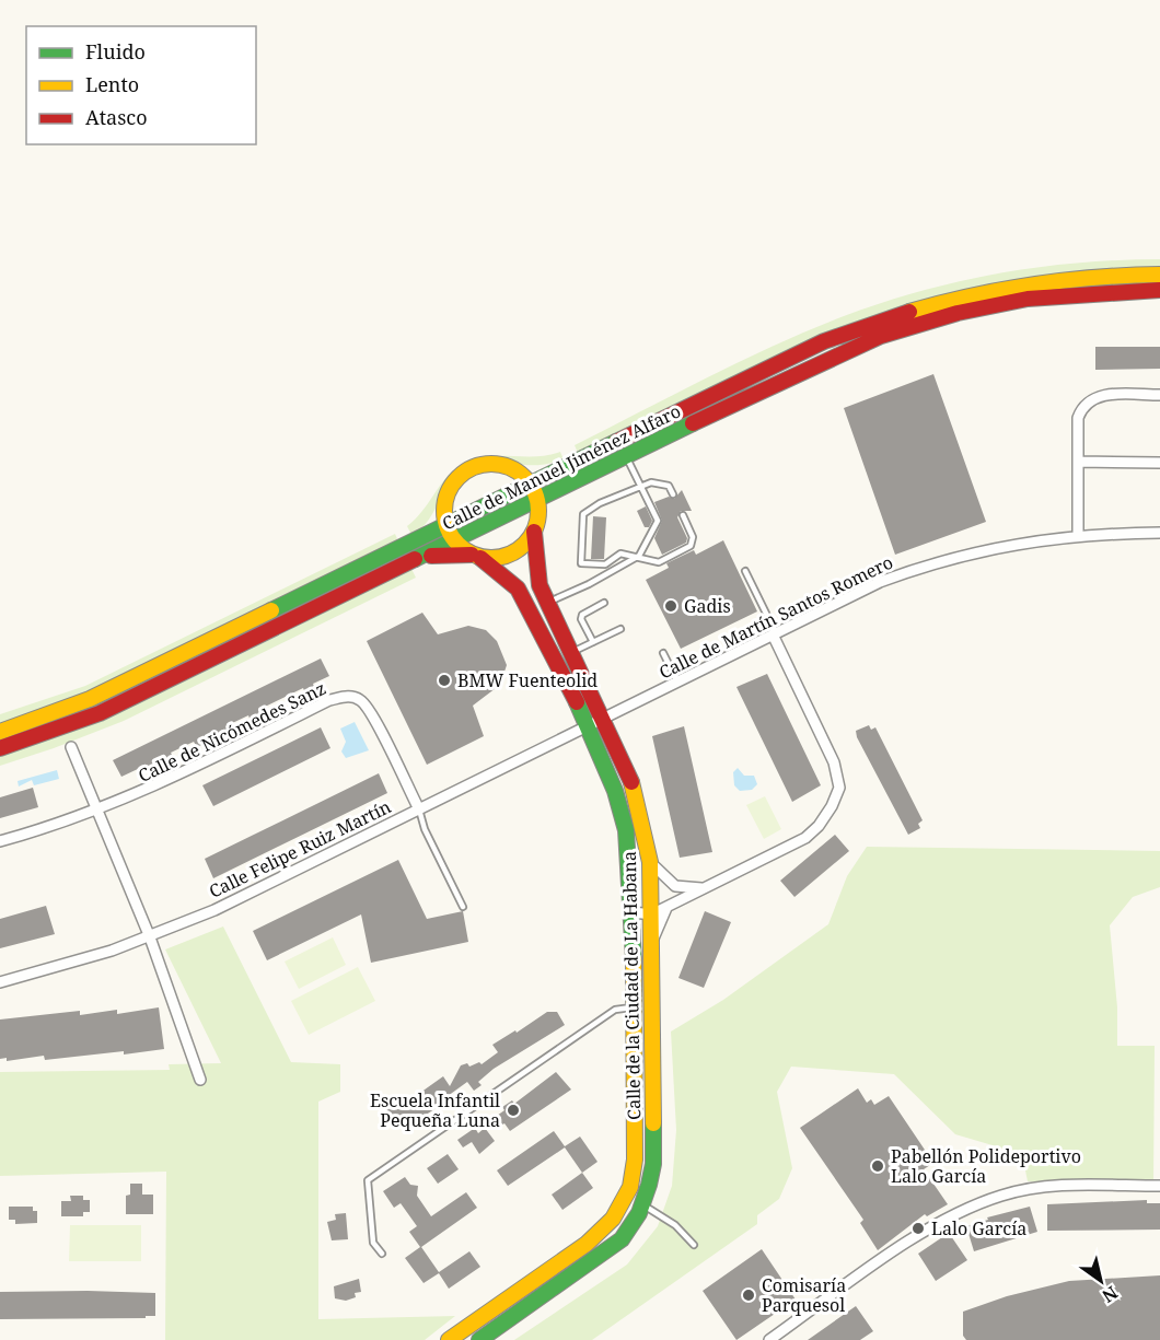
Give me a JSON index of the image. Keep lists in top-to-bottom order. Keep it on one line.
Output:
{"streets":{"main road":["Calle de Manuel Jiménez Alfaro","Calle de la Ciudad de La Habana"],"street":["Calle de Martín Santos Romero","Calle de Nicómedes Sanz","Calle Felipe Ruiz Martín"]},"crossings":[["Calle de Manuel Jiménez Alfaro","Calle de la Ciudad de La Habana"],["Calle de Martín Santos Romero","Calle Felipe Ruiz Martín"],["Calle de Martín Santos Romero","Calle de la Ciudad de La Habana"],["Calle de Nicómedes Sanz","Calle Felipe Ruiz Martín"],["Calle Felipe Ruiz Martín","Calle de la Ciudad de La Habana"]],"places":["Gadis","BMW Fuenteolid","Escuela Infantil Pequeña Luna","Pabellón Polideportivo Lalo García","Lalo García","Comisaría Parquesol"],"legend":["Fluido","Lento","Atasco"],"north":"bottom right"}
